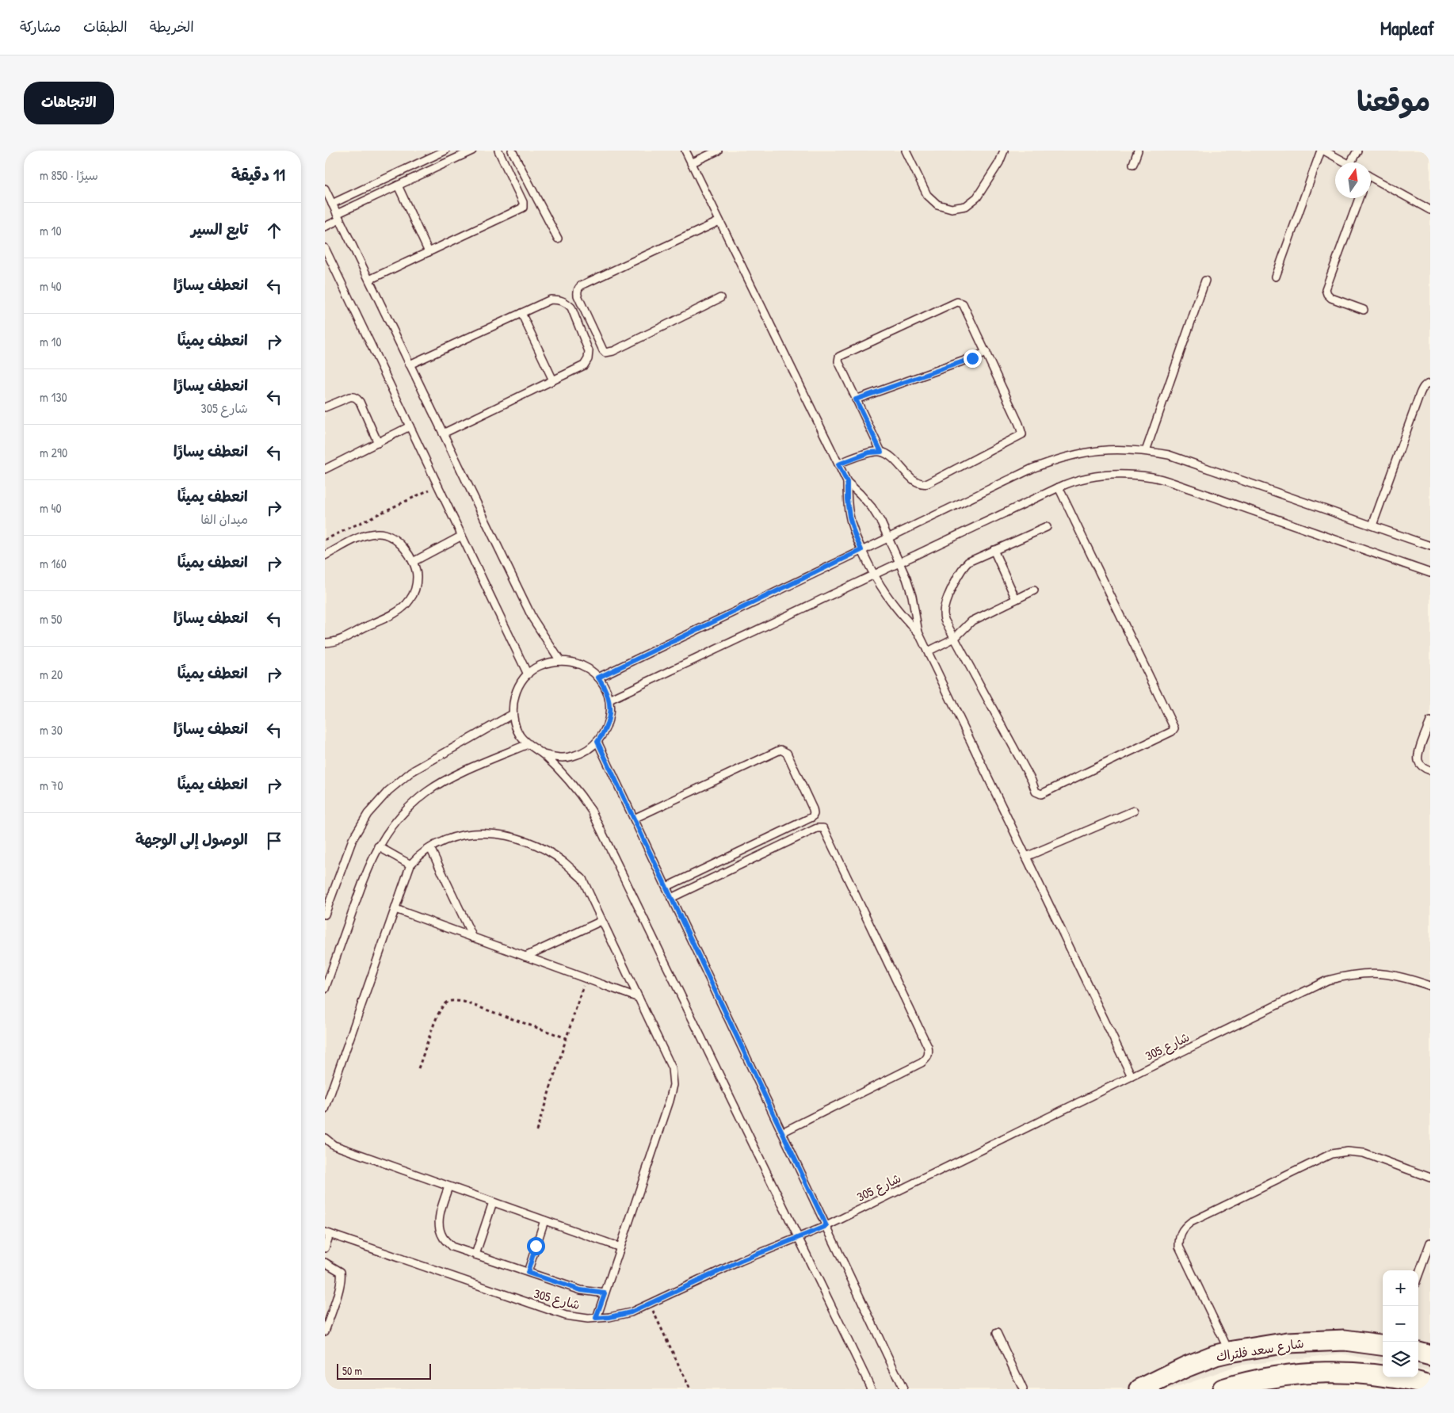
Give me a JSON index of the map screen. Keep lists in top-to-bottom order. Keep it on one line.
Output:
{"streets":{"street":["شارع سعد فلتراك"],"lane":["شارع 305"]},"scale_bar":"50 m","north":"top","page":{"header":"Mapleaf","nav":["الخريطة","الطبقات","مشاركة"],"title":"موقعنا","buttons":"الاتجاهات","heading":["11 دقيقة","سيرًا · 850 m"],"list":[["تابع السير","10 m"],["انعطف يسارًا","40 m"],["انعطف يمينًا","10 m"],["انعطف يسارًا","شارع 305","130 m"],["انعطف يسارًا","290 m"],["انعطف يمينًا","ميدان الفا","40 m"],["انعطف يمينًا","160 m"],["انعطف يسارًا","50 m"],["انعطف يمينًا","20 m"],["انعطف يسارًا","30 m"],["انعطف يمينًا","70 m"],"الوصول إلى الوجهة"],"map_buttons":["+","−"],"scale":"50 m"}}
